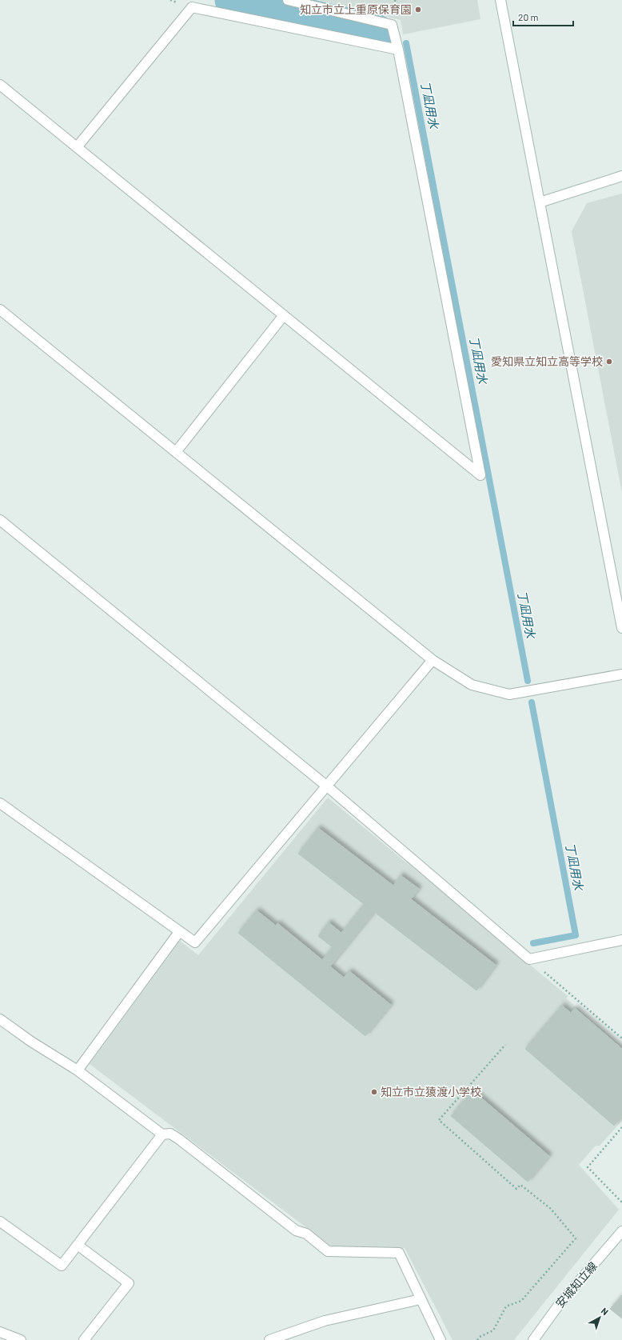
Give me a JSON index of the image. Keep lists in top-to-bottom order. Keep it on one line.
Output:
{"streets":{"street":["安城知立線"]},"water":["丁凪用水"],"places":["知立市立上重原保育園","愛知県立知立高等学校","知立市立猿渡小学校"],"scale_bar":"20 m","north":"top right"}
